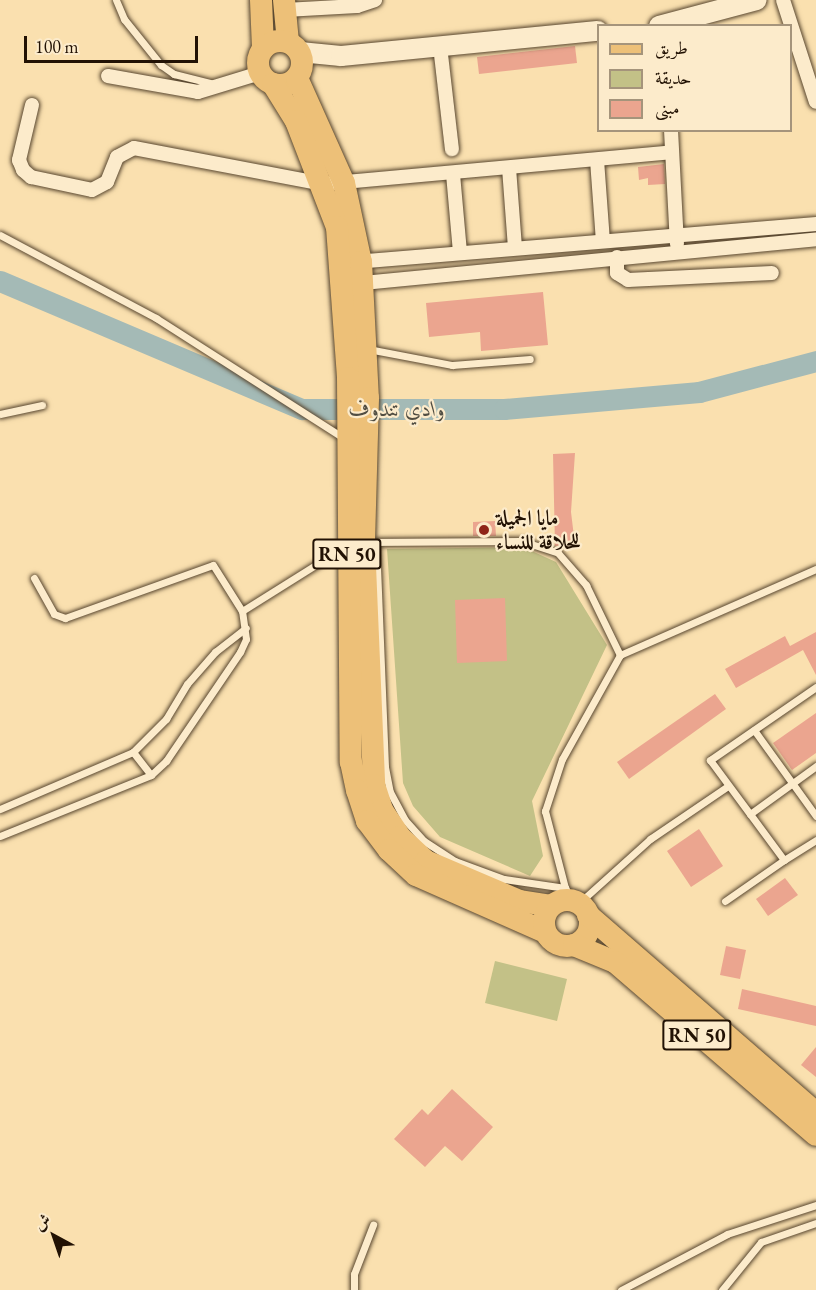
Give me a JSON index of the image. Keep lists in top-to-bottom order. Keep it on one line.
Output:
{"streets":{"main road":["RN 50"]},"water":["وادي تندوف"],"places":["مايا الجميلة للحلاقة للنساء"],"legend":["طريق","حديقة","مبنى"],"scale_bar":"100 m","north":"top left"}
